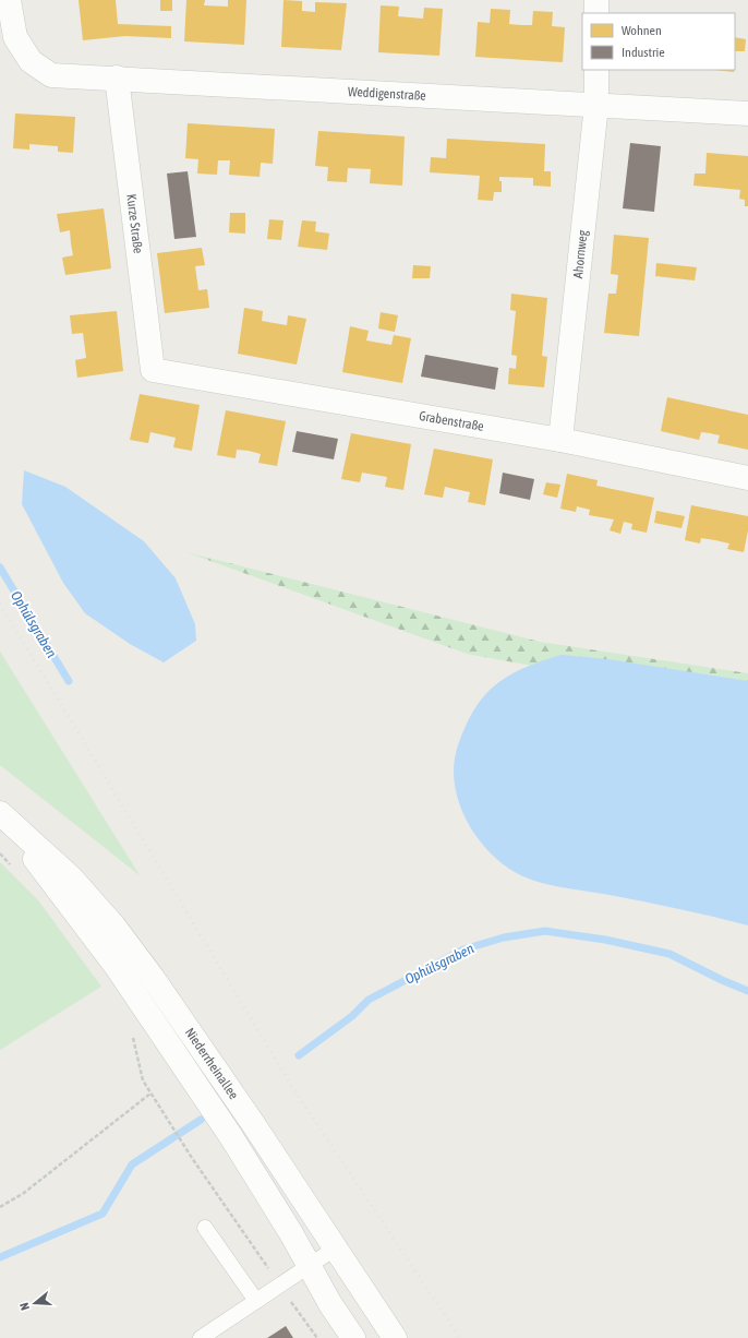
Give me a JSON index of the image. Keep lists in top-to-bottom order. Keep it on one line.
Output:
{"streets":{"street":["Weddigenstraße","Kurze Straße","Ahornweg","Grabenstraße","Niederrheinallee"]},"crossings":[["Weddigenstraße","Kurze Straße"],["Weddigenstraße","Ahornweg"],["Kurze Straße","Grabenstraße"],["Ahornweg","Grabenstraße"]],"water":["Ophülsgraben"],"legend":["Wohnen","Industrie"],"north":"left"}
